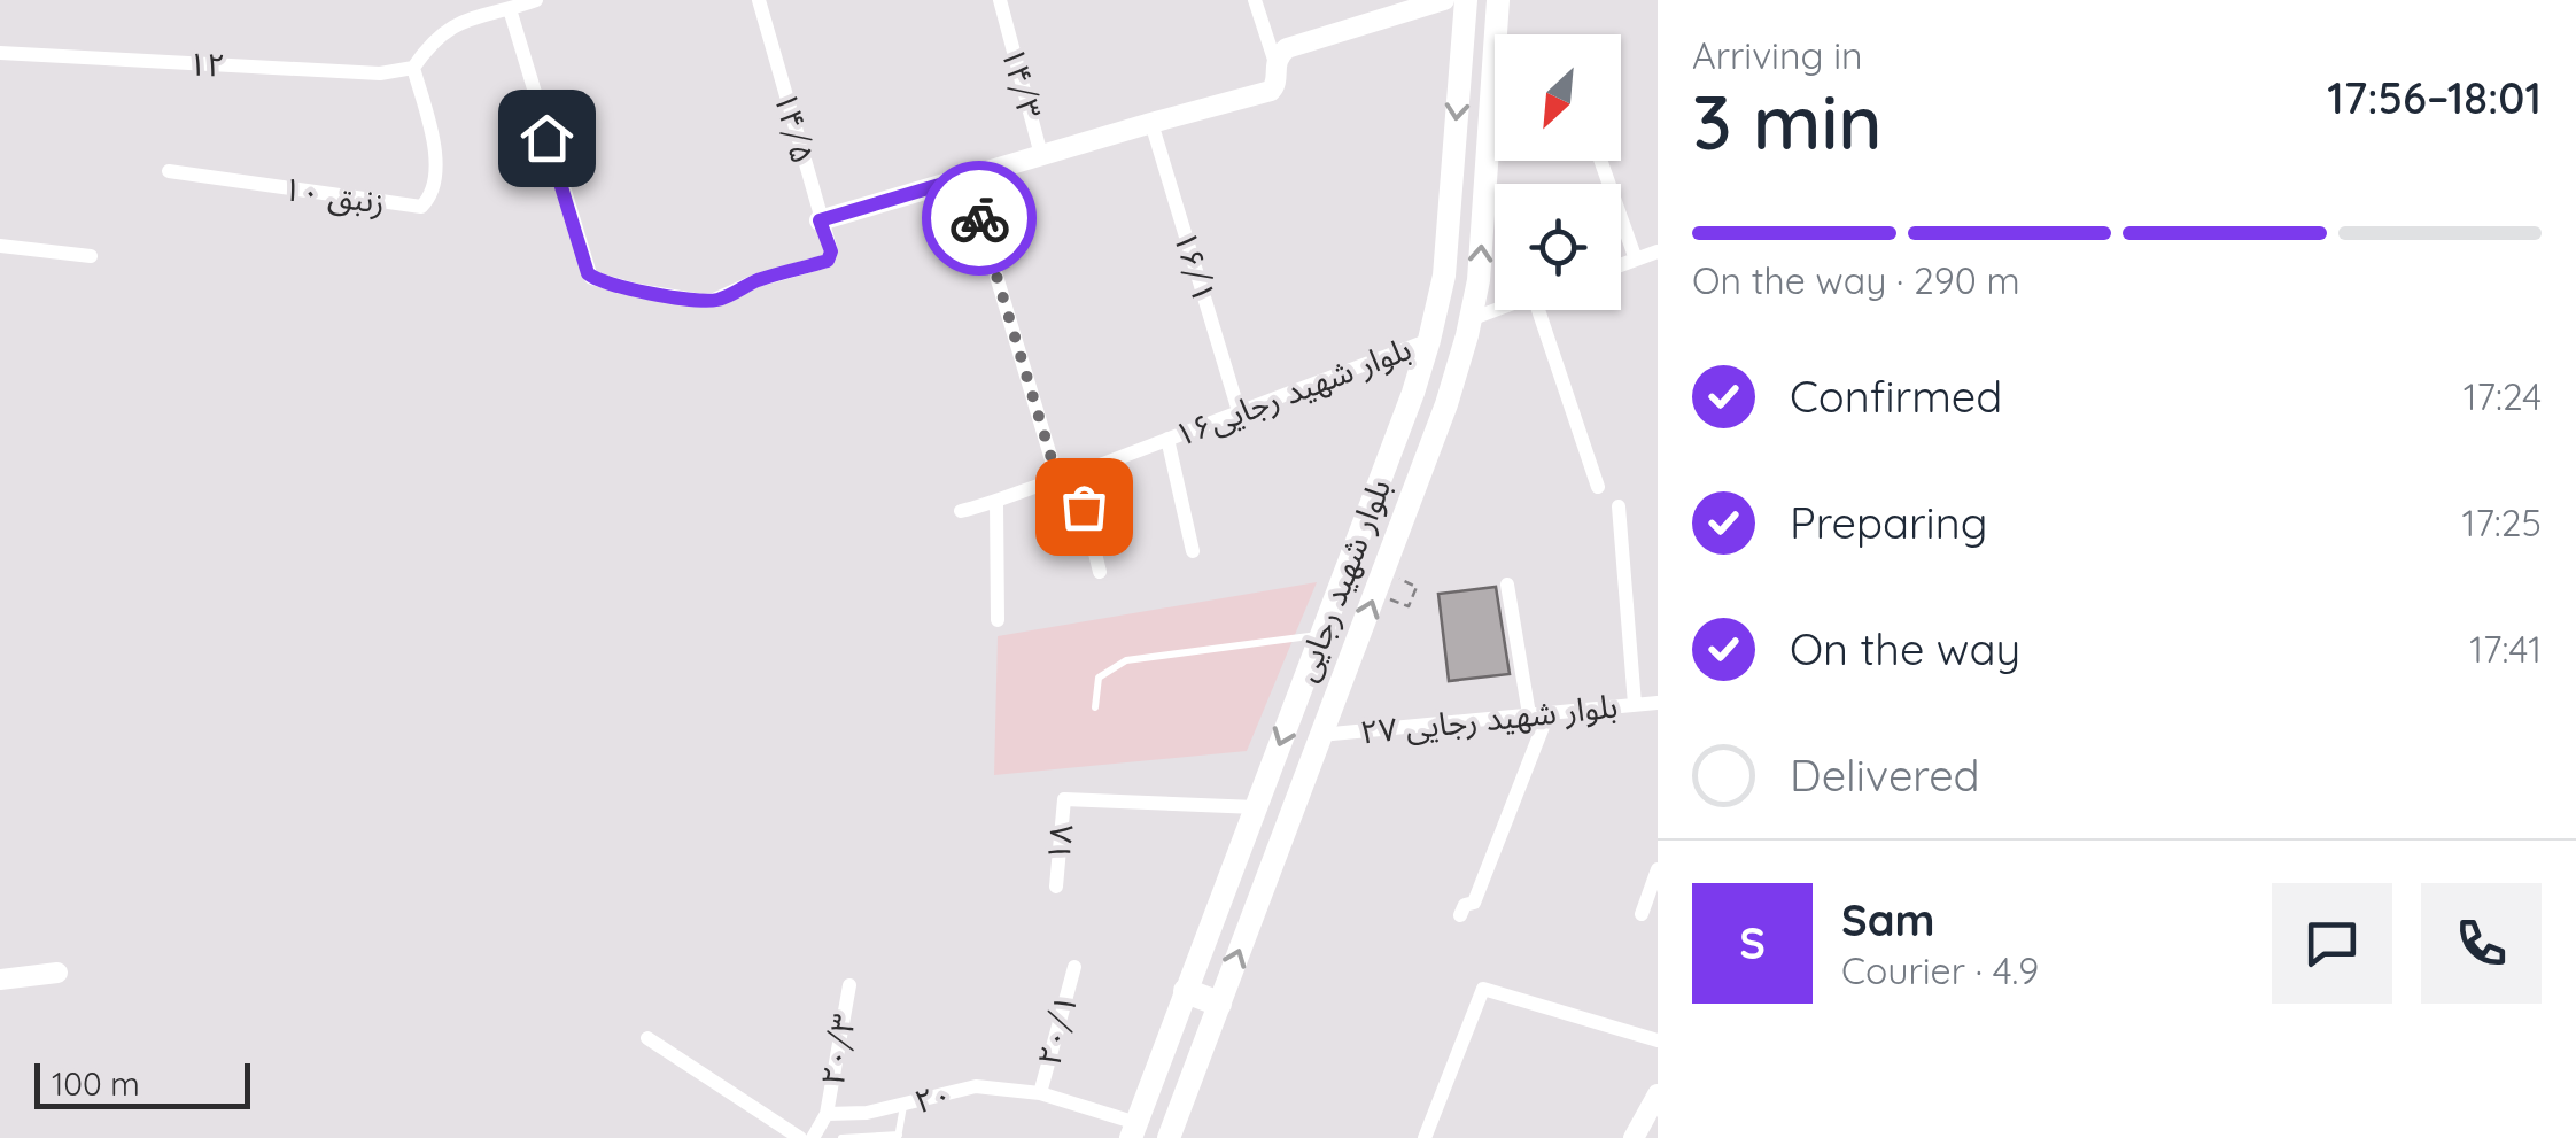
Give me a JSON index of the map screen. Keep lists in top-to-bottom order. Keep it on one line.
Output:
{"streets":{"main road":["بلوار شهید رجایی"],"street":["۱۲","۱۴/۳","۱۴/۵","زنبق ۱۰","۱۶/۱","بلوار شهید رجایی۱۶","۲۷ بلوار شهید رجایی","۱۸","۲۰/۱","۲۰/۳","۲۰"]},"crossings":[["۱۲","زنبق ۱۰"],["۱۶/۱","بلوار شهید رجایی۱۶"],["بلوار شهید رجایی۱۶","بلوار شهید رجایی"],["بلوار شهید رجایی","۲۷ بلوار شهید رجایی"],["بلوار شهید رجایی","۱۸"],["بلوار شهید رجایی","۲۰"],["۲۰/۱","۲۰"],["۲۰/۳","۲۰"]],"scale_bar":"100 m","north":"bottom left","page":{"heading":["3 min","Arriving in","17:56–18:01"],"panel":["Sam","Courier · 4.9"],"bar":"On the way · 290 m","list":[["Confirmed","17:24"],["Preparing","17:25"],["On the way","17:41"],"Delivered"],"round":"S","scale":"100 m"}}
